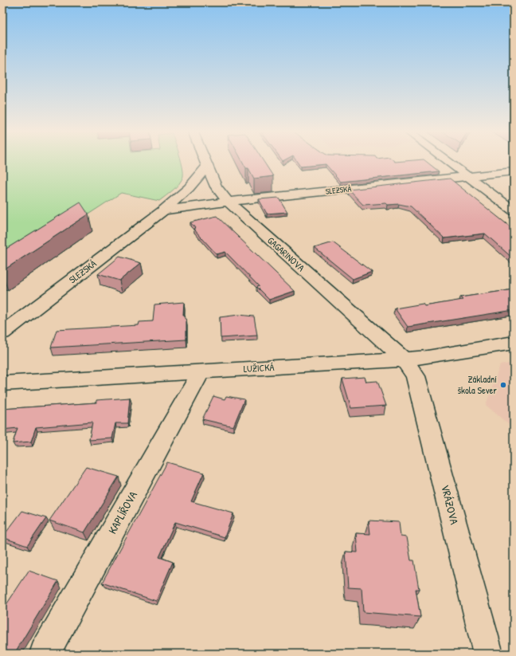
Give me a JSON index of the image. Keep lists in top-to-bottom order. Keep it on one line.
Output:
{"streets":{"street":["SLEZSKÁ","GAGARINOVA","LUŽICKÁ","VRÁZOVA","KAPLÍŘOVA"]},"crossings":[["SLEZSKÁ","GAGARINOVA"],["GAGARINOVA","LUŽICKÁ"],["GAGARINOVA","VRÁZOVA"],["LUŽICKÁ","VRÁZOVA"],["LUŽICKÁ","KAPLÍŘOVA"]],"places":["Základní škola Sever"]}
